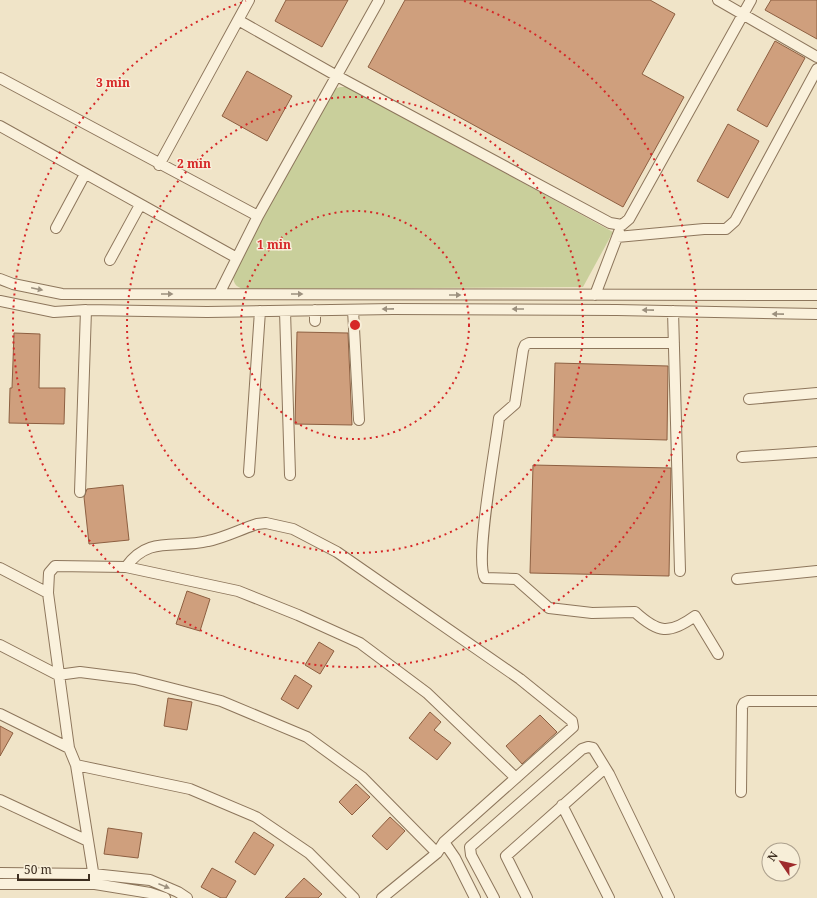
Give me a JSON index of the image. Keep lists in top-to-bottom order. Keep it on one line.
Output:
{"scale_bar":"50 m","north":"top left","rings":["3 min","2 min","1 min"]}
